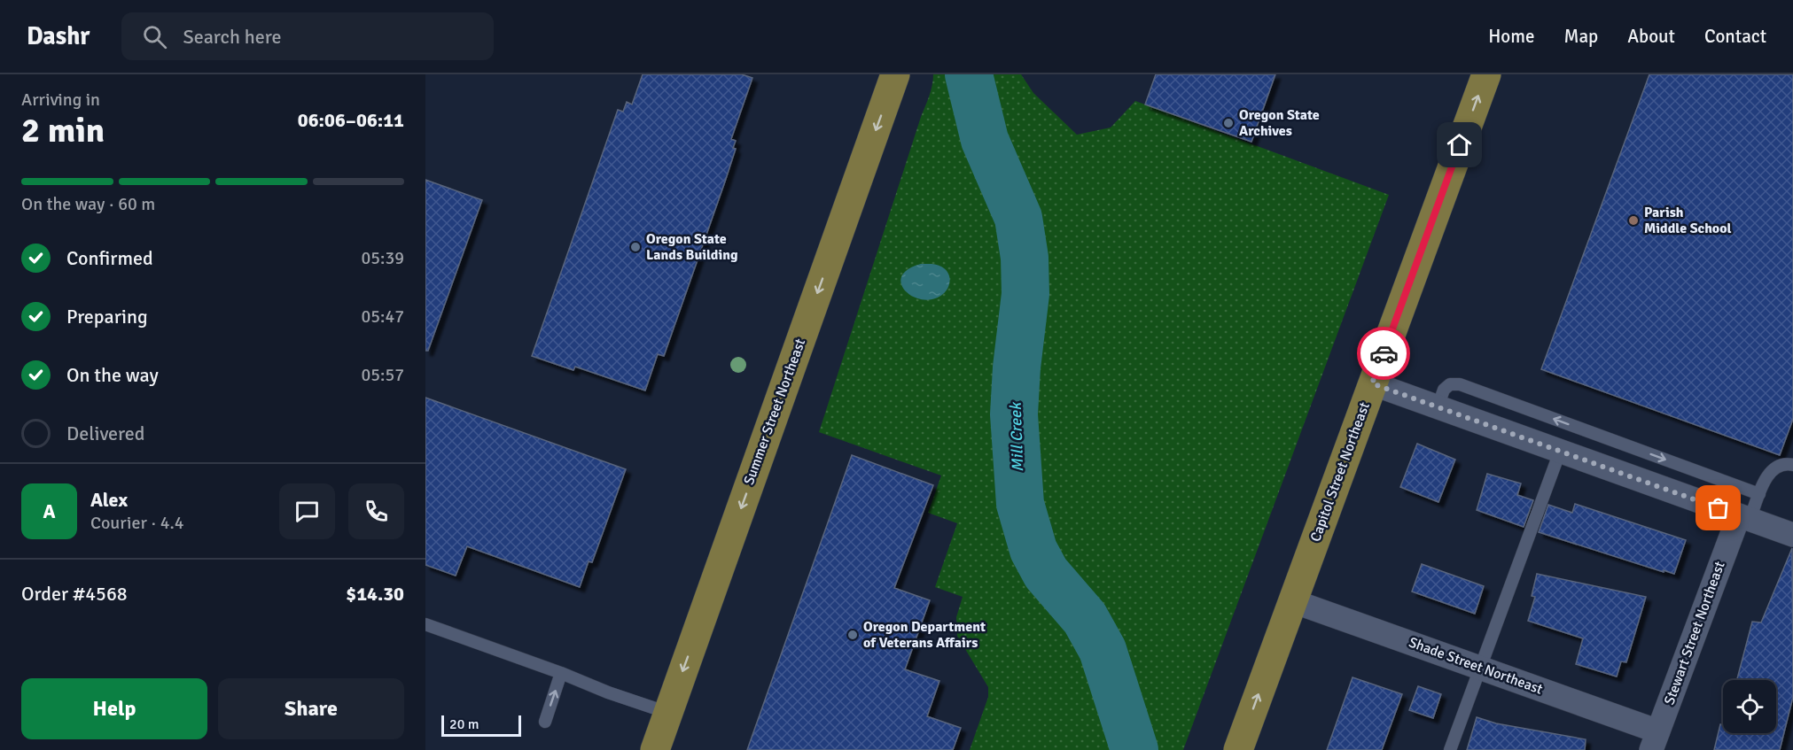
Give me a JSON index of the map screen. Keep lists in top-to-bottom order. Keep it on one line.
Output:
{"streets":{"main road":["Summer Street Northeast","Capitol Street Northeast"],"street":["Stewart Street Northeast","Shade Street Northeast"]},"crossings":[["Capitol Street Northeast","Shade Street Northeast"],["Stewart Street Northeast","Shade Street Northeast"]],"one_way":["Summer Street Northeast","Capitol Street Northeast"],"water":["Mill Creek"],"places":["Oregon State Archives","Parish Middle School","Oregon State Lands Building","Oregon Department of Veterans Affairs"],"scale_bar":"20 m","page":{"header":"Dashr","search":"Search here","nav":["Home","Map","About","Contact"],"heading":["2 min","Arriving in","06:06–06:11"],"panel":["Alex","Courier · 4.4","Order #4568","$14.30"],"bar":"On the way · 60 m","list":[["Confirmed","05:39"],["Preparing","05:47"],["On the way","05:57"],"Delivered"],"round":"A","buttons":["Help","Share"],"scale":"20 m"}}
